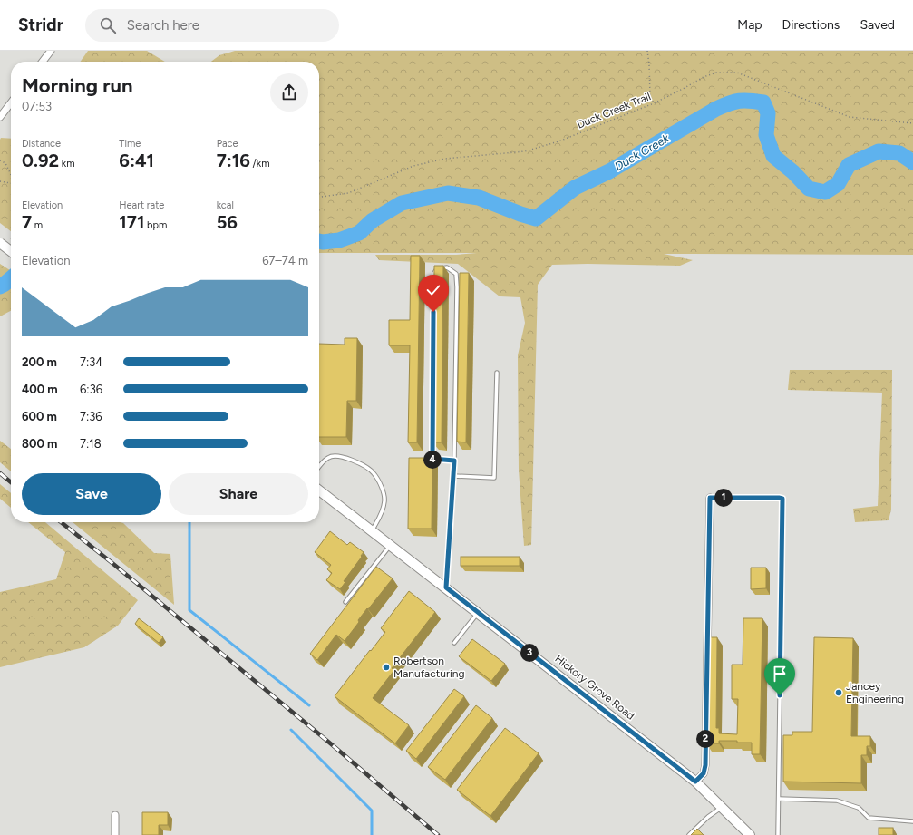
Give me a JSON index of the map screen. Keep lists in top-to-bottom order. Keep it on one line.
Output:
{"streets":{"main road":["Hickory Grove Road"],"path":["Duck Creek Trail"]},"water":["Duck Creek"],"places":["Robertson Manufacturing","Jancey Engineering"],"page":{"header":"Stridr","search":"Search here","nav":["Map","Directions","Saved"],"heading":["Morning run","07:53"],"stats":[["Distance","0.92 km"],["Time","6:41"],["Pace","7:16 /km"],["Elevation","7 m"],["Heart rate","171 bpm"],["kcal","56"]],"chart":["Elevation","67–74 m"],"list":[{"name":"200 m","note":"7:34"},{"name":"400 m","note":"6:36"},{"name":"600 m","note":"7:36"},{"name":"800 m","note":"7:18"}],"pins":["4","1","3","2"],"buttons":["Save","Share"]}}
